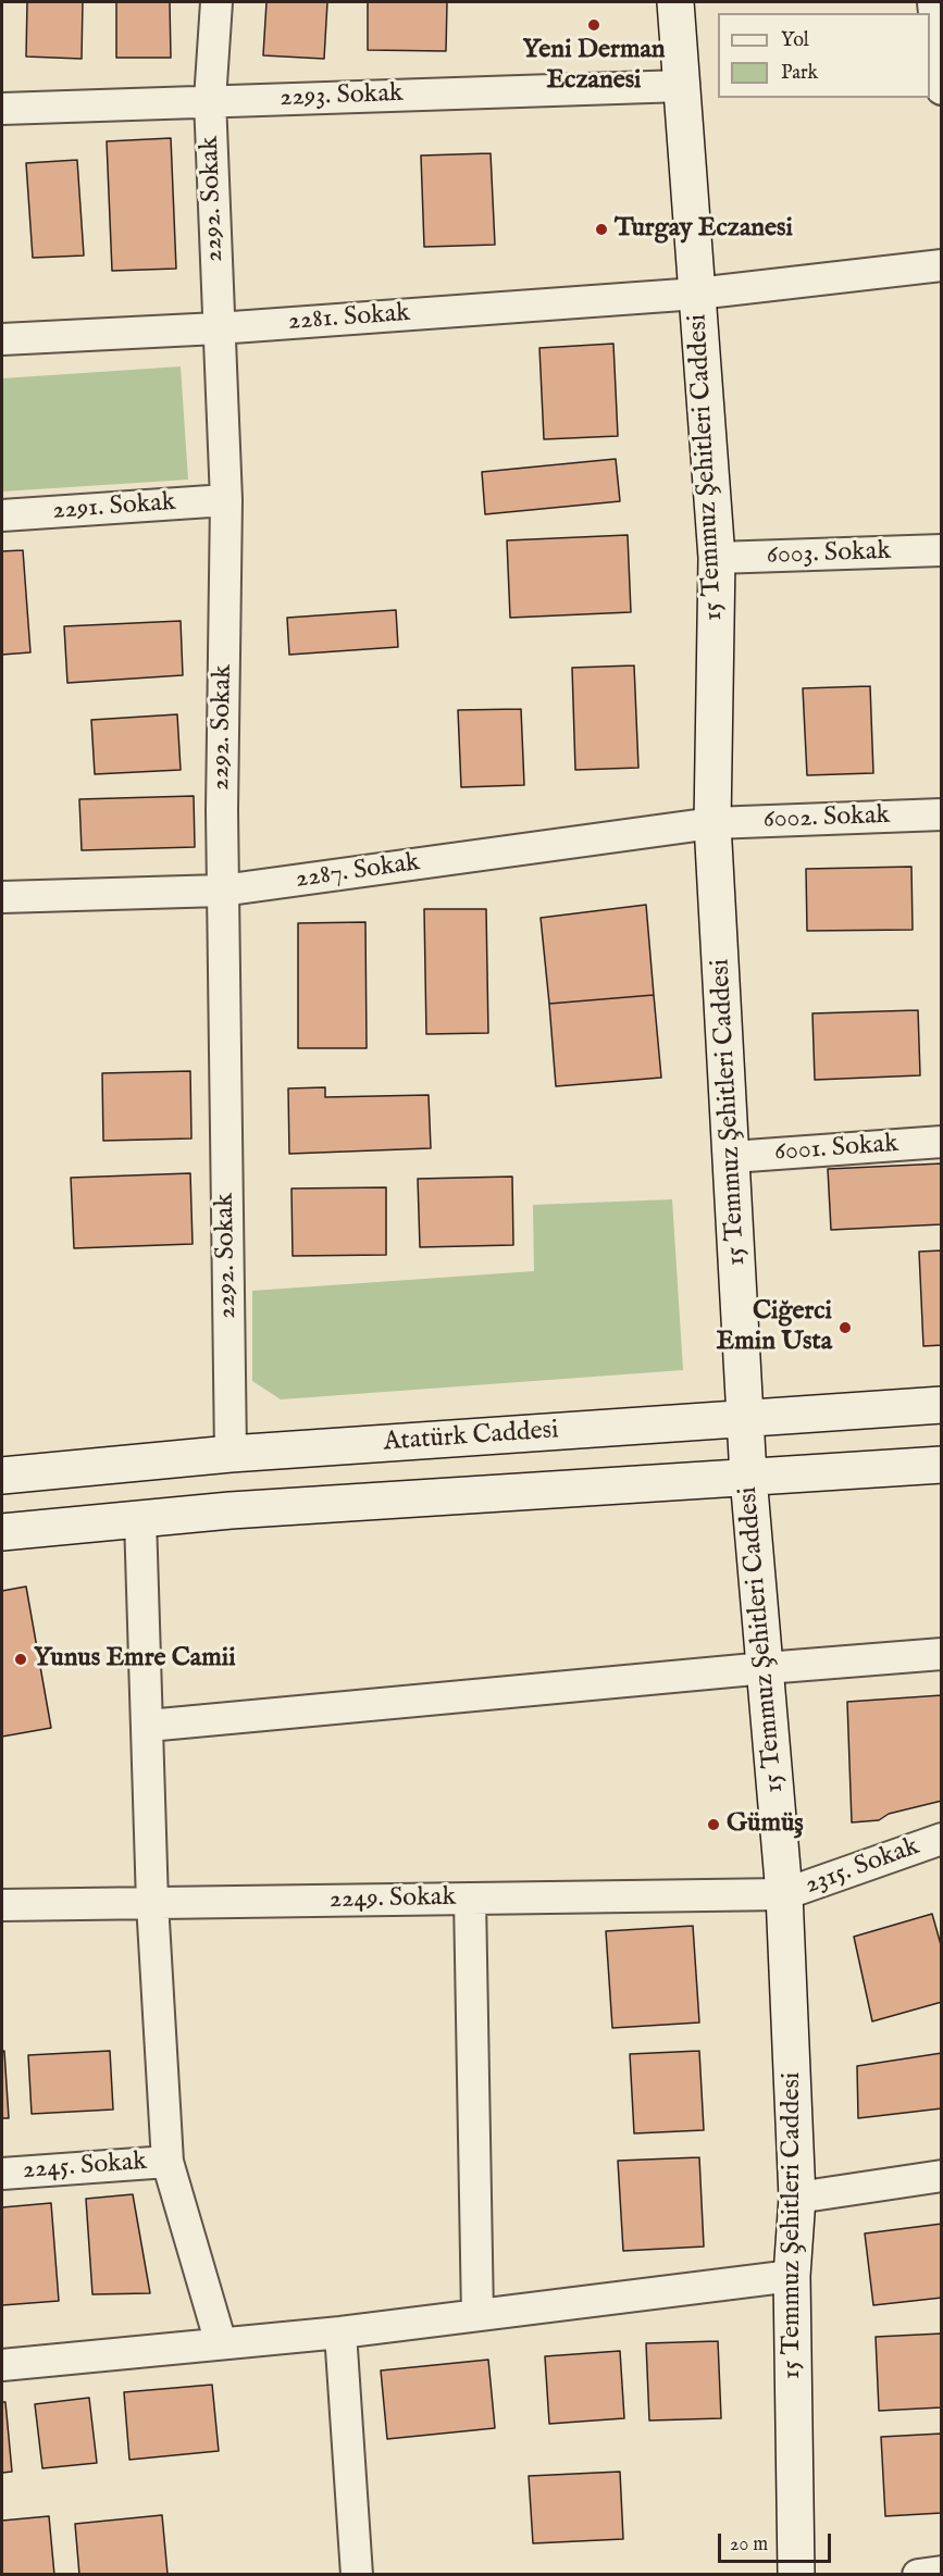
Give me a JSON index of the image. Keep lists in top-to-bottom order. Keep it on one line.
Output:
{"streets":{"main road":["15 Temmuz Şehitleri Caddesi","Atatürk Caddesi"],"street":["2293. Sokak","2292. Sokak","2281. Sokak","2291. Sokak","6003. Sokak","6002. Sokak","2287. Sokak","6001. Sokak","2315. Sokak","2249. Sokak","2245. Sokak"]},"crossings":[["2293. Sokak","2292. Sokak"],["2293. Sokak","15 Temmuz Şehitleri Caddesi"],["2292. Sokak","2281. Sokak"],["2292. Sokak","2291. Sokak"],["2292. Sokak","2287. Sokak"],["2292. Sokak","Atatürk Caddesi"],["2281. Sokak","15 Temmuz Şehitleri Caddesi"],["15 Temmuz Şehitleri Caddesi","6003. Sokak"],["15 Temmuz Şehitleri Caddesi","6002. Sokak"],["15 Temmuz Şehitleri Caddesi","2287. Sokak"],["15 Temmuz Şehitleri Caddesi","6001. Sokak"],["15 Temmuz Şehitleri Caddesi","Atatürk Caddesi"],["15 Temmuz Şehitleri Caddesi","2315. Sokak"],["15 Temmuz Şehitleri Caddesi","2249. Sokak"],["6002. Sokak","2287. Sokak"],["2315. Sokak","2249. Sokak"]],"places":["Yeni Derman Eczanesi","Turgay Eczanesi","Ciğerci Emin Usta","Yunus Emre Camii","Gümüş"],"legend":["Yol","Park"],"scale_bar":"20 m"}
